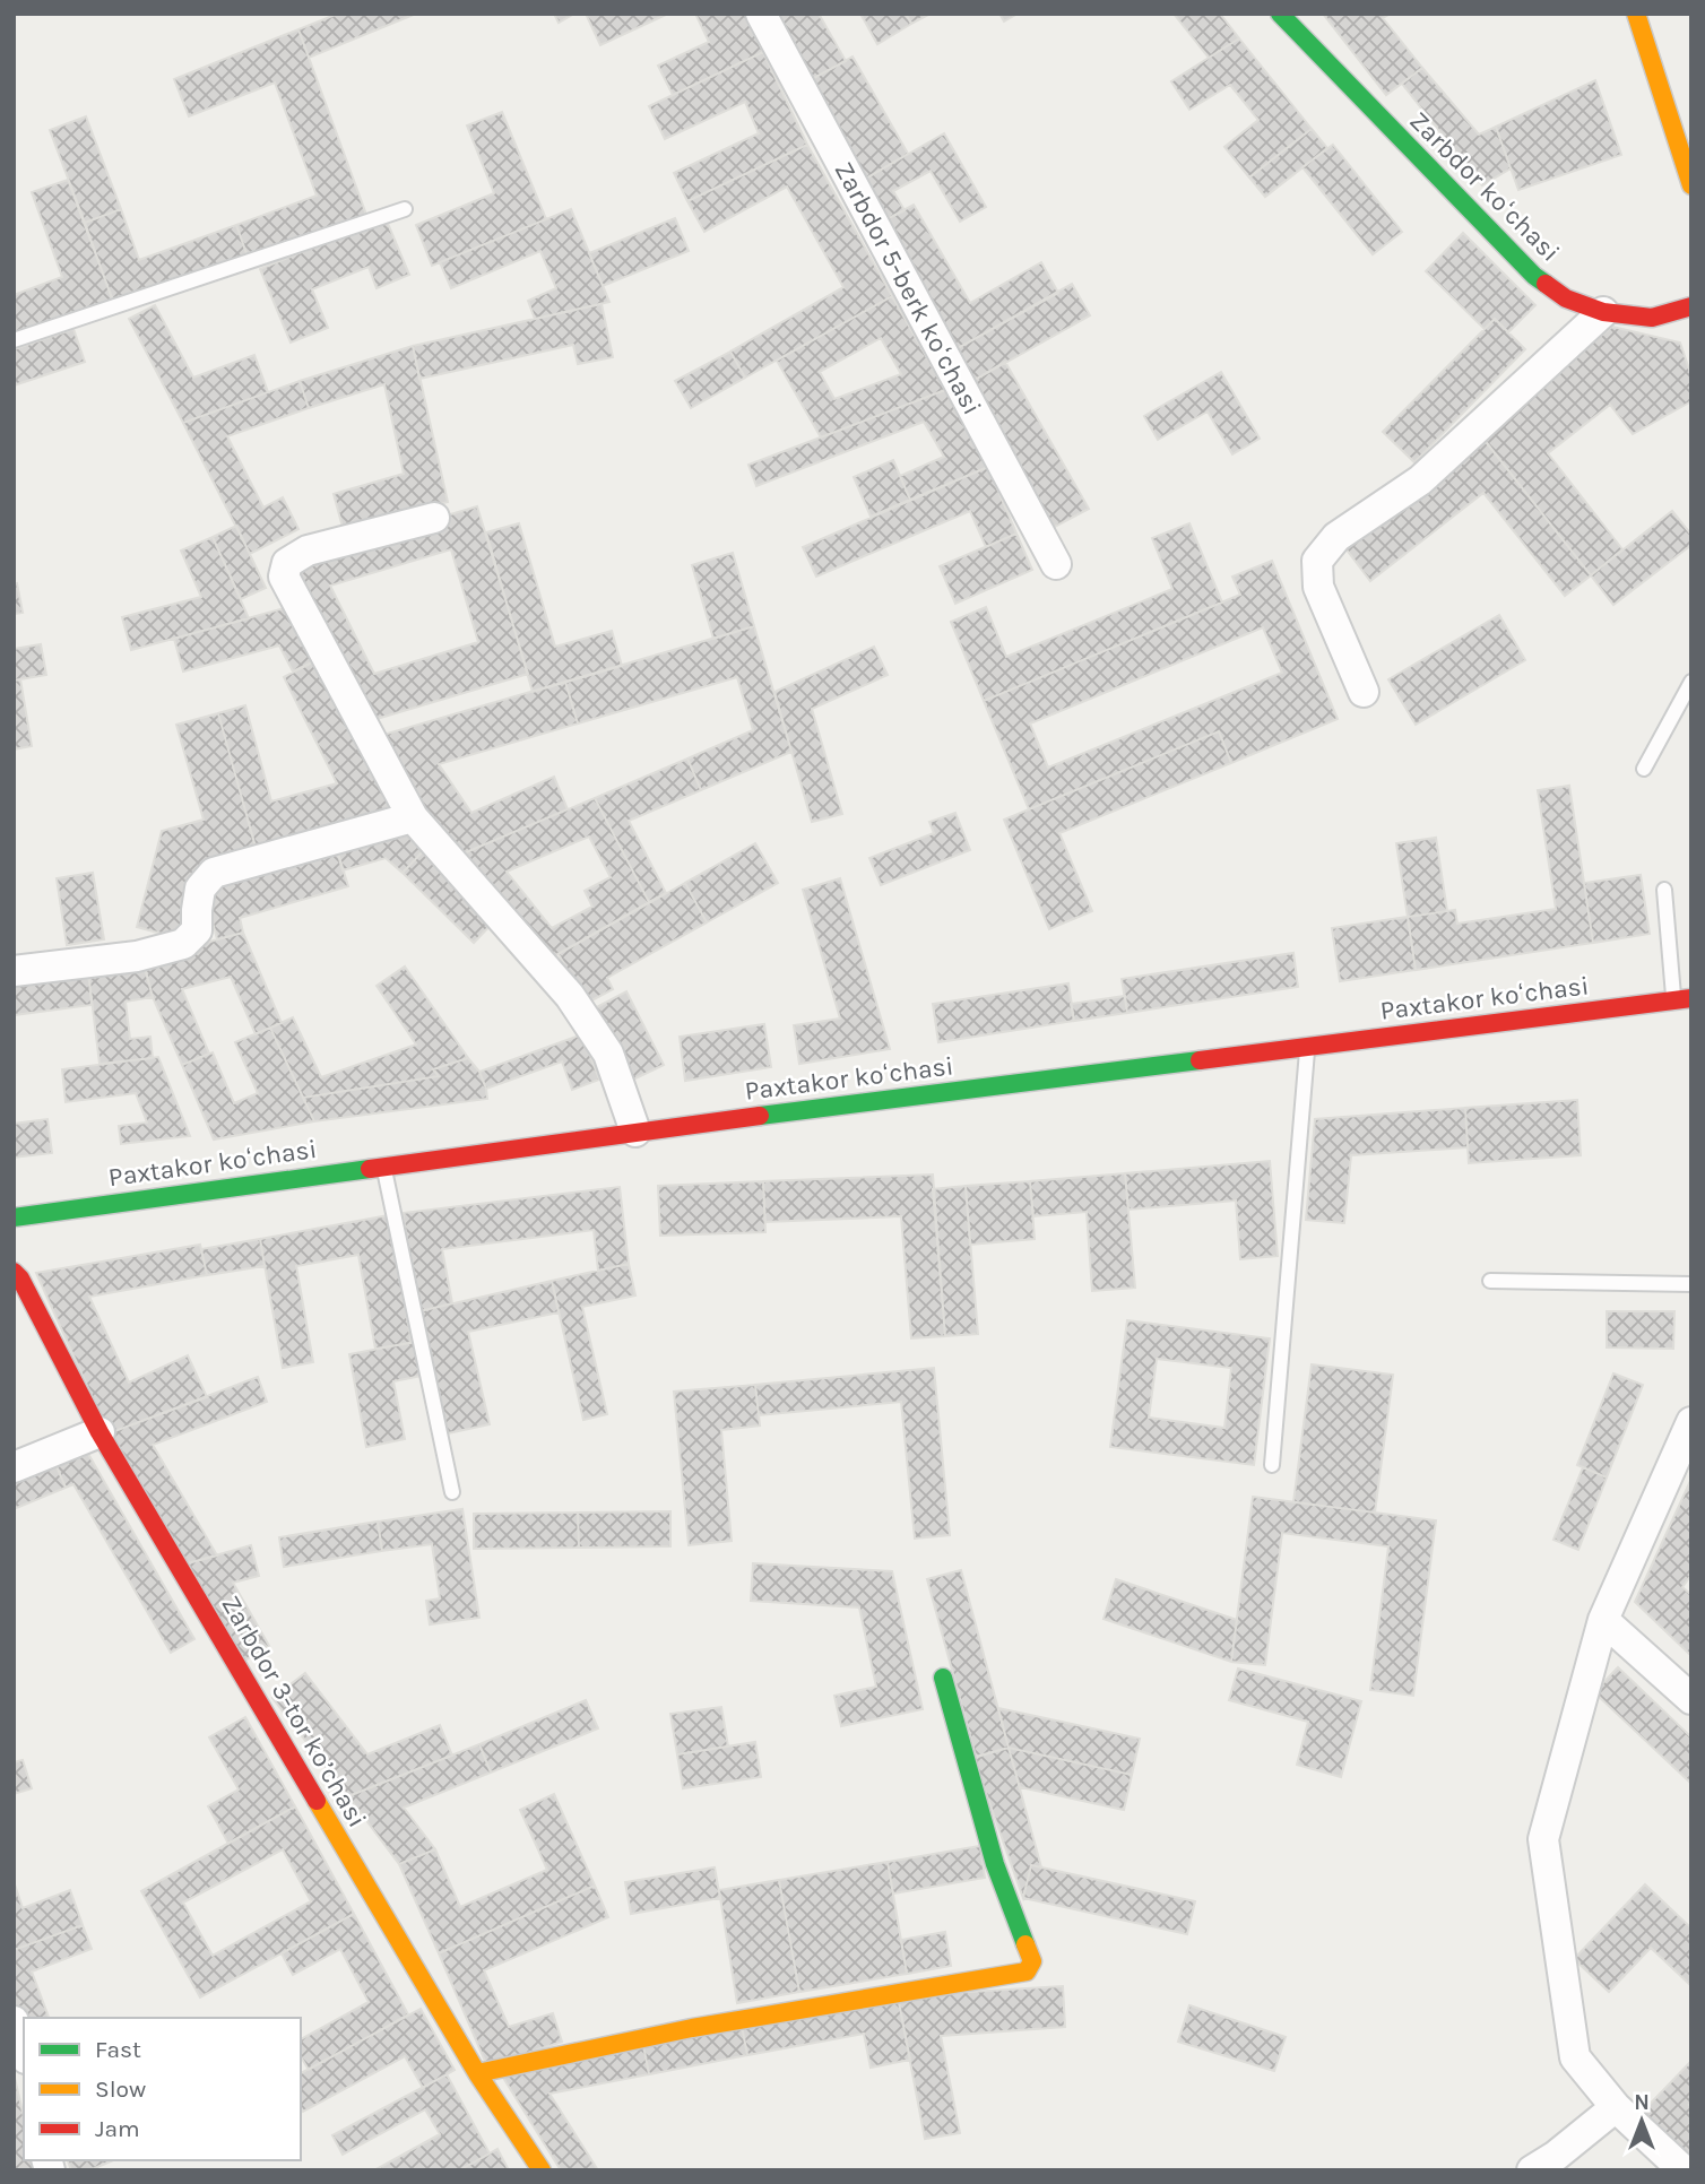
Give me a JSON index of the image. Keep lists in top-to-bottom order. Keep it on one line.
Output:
{"streets":{"street":["Zarbdor koʻchasi","Zarbdor 5-berk koʻchasi","Paxtakor koʻchasi","Zarbdor 3-tor koʼchasi"]},"legend":["Fast","Slow","Jam"],"north":"top"}
